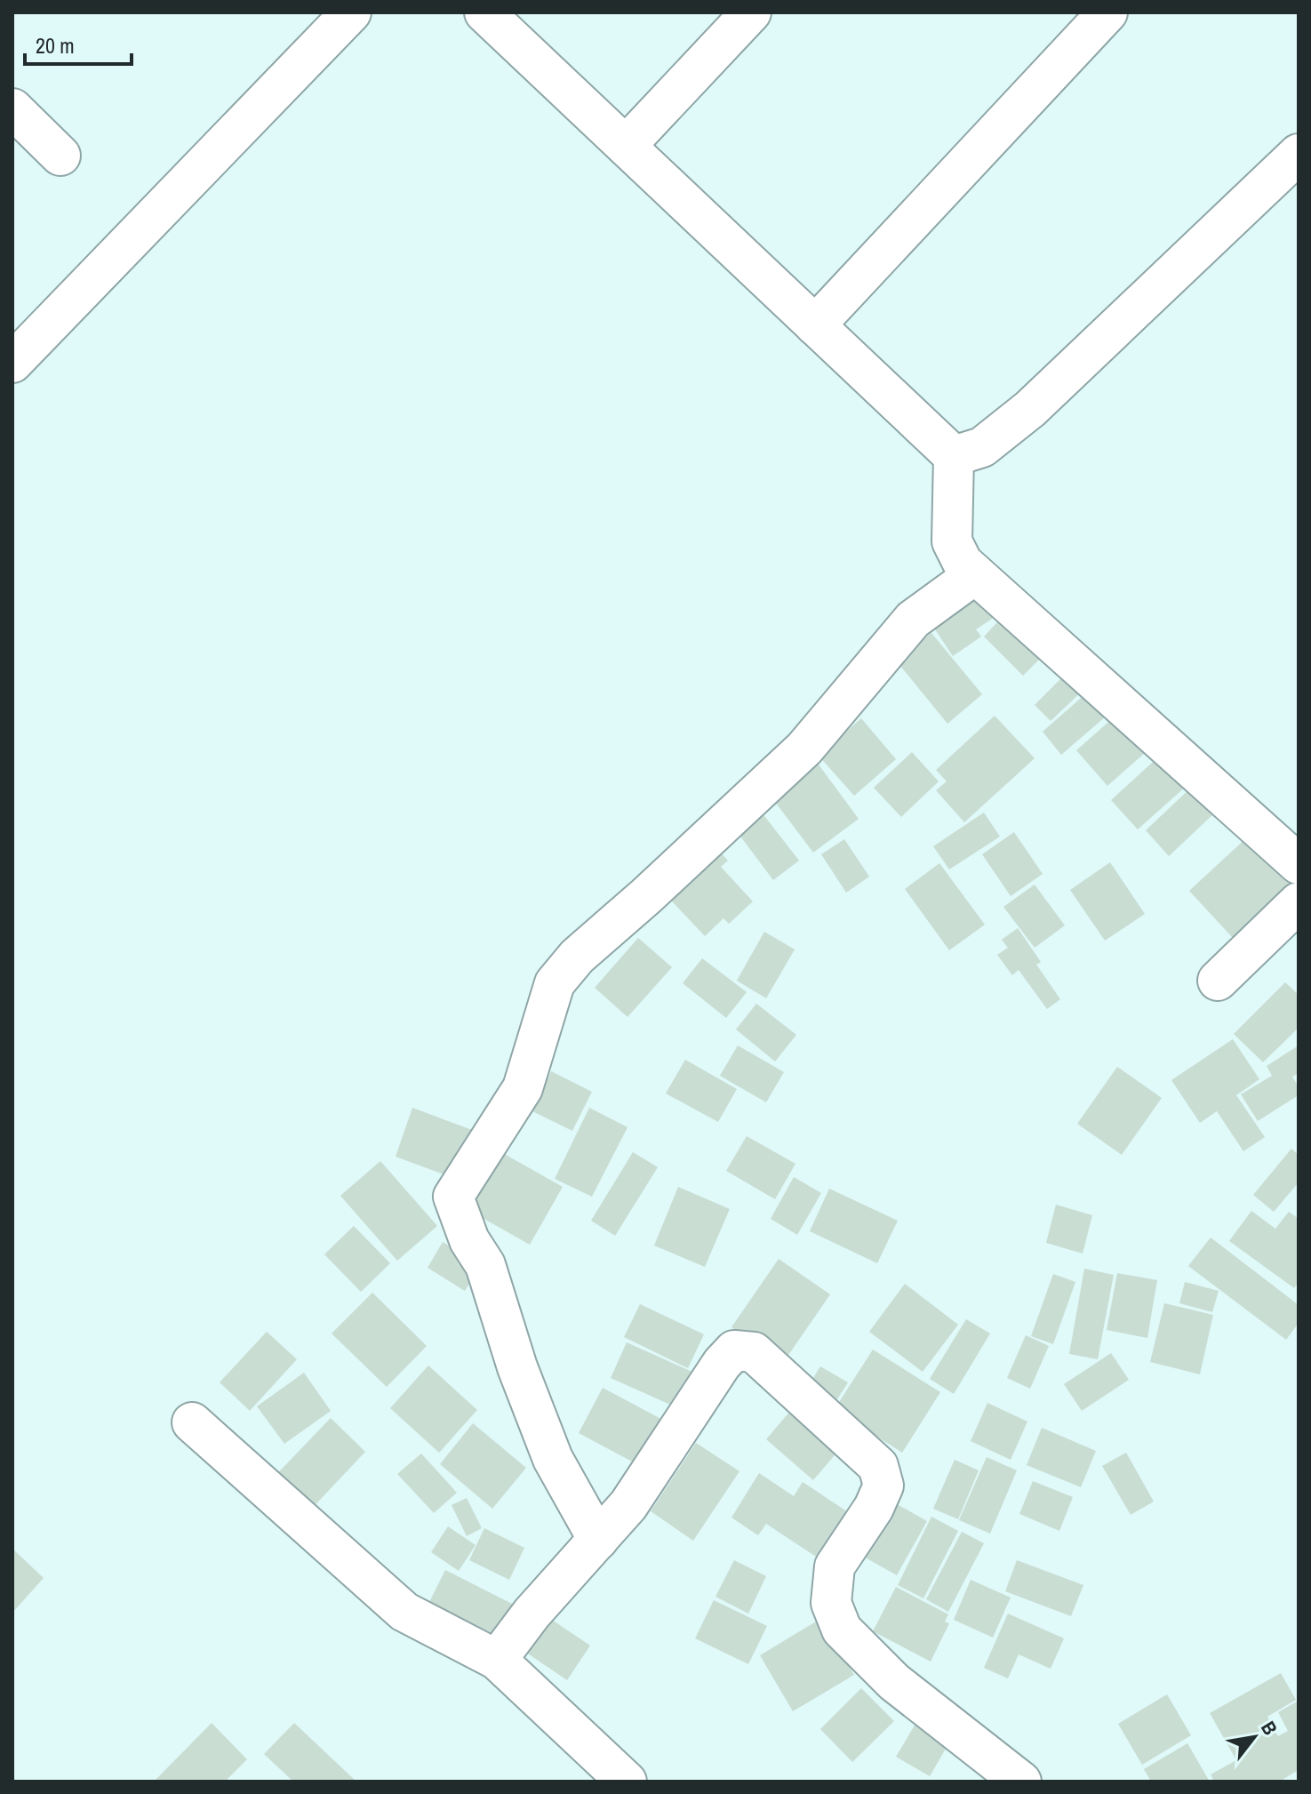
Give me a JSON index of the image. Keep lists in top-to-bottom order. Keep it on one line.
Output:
{"scale_bar":"20 m","north":"top right"}
